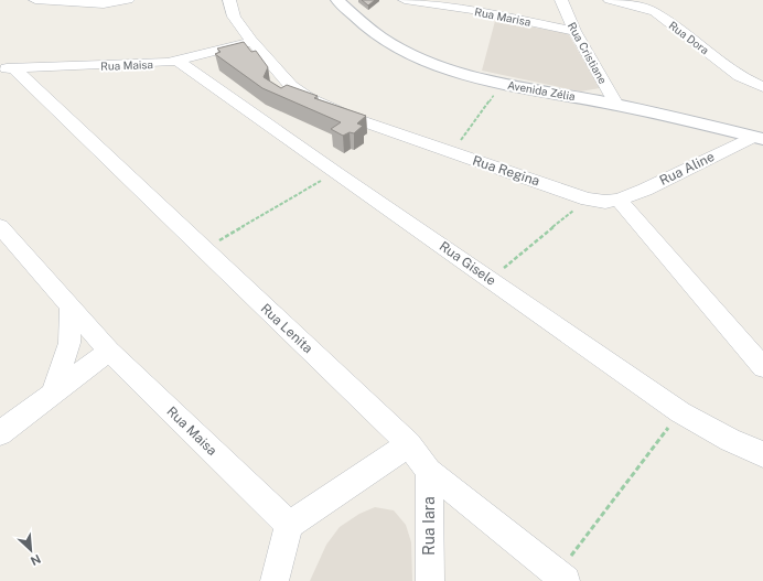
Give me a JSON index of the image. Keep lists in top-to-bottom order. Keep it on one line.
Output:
{"streets":{"main road":["Avenida Zélia"],"street":["Rua Marisa","Rua Dora","Rua Cristiane","Rua Maisa","Rua Aline","Rua Regina","Rua Gisele","Rua Lenita","Rua Iara"]},"crossings":[["Rua Marisa","Rua Cristiane"],["Rua Cristiane","Avenida Zélia"],["Rua Maisa","Rua Regina"],["Rua Maisa","Rua Gisele"],["Rua Maisa","Rua Lenita"],["Avenida Zélia","Rua Aline"],["Rua Aline","Rua Regina"],["Rua Lenita","Rua Iara"]],"north":"bottom right"}
